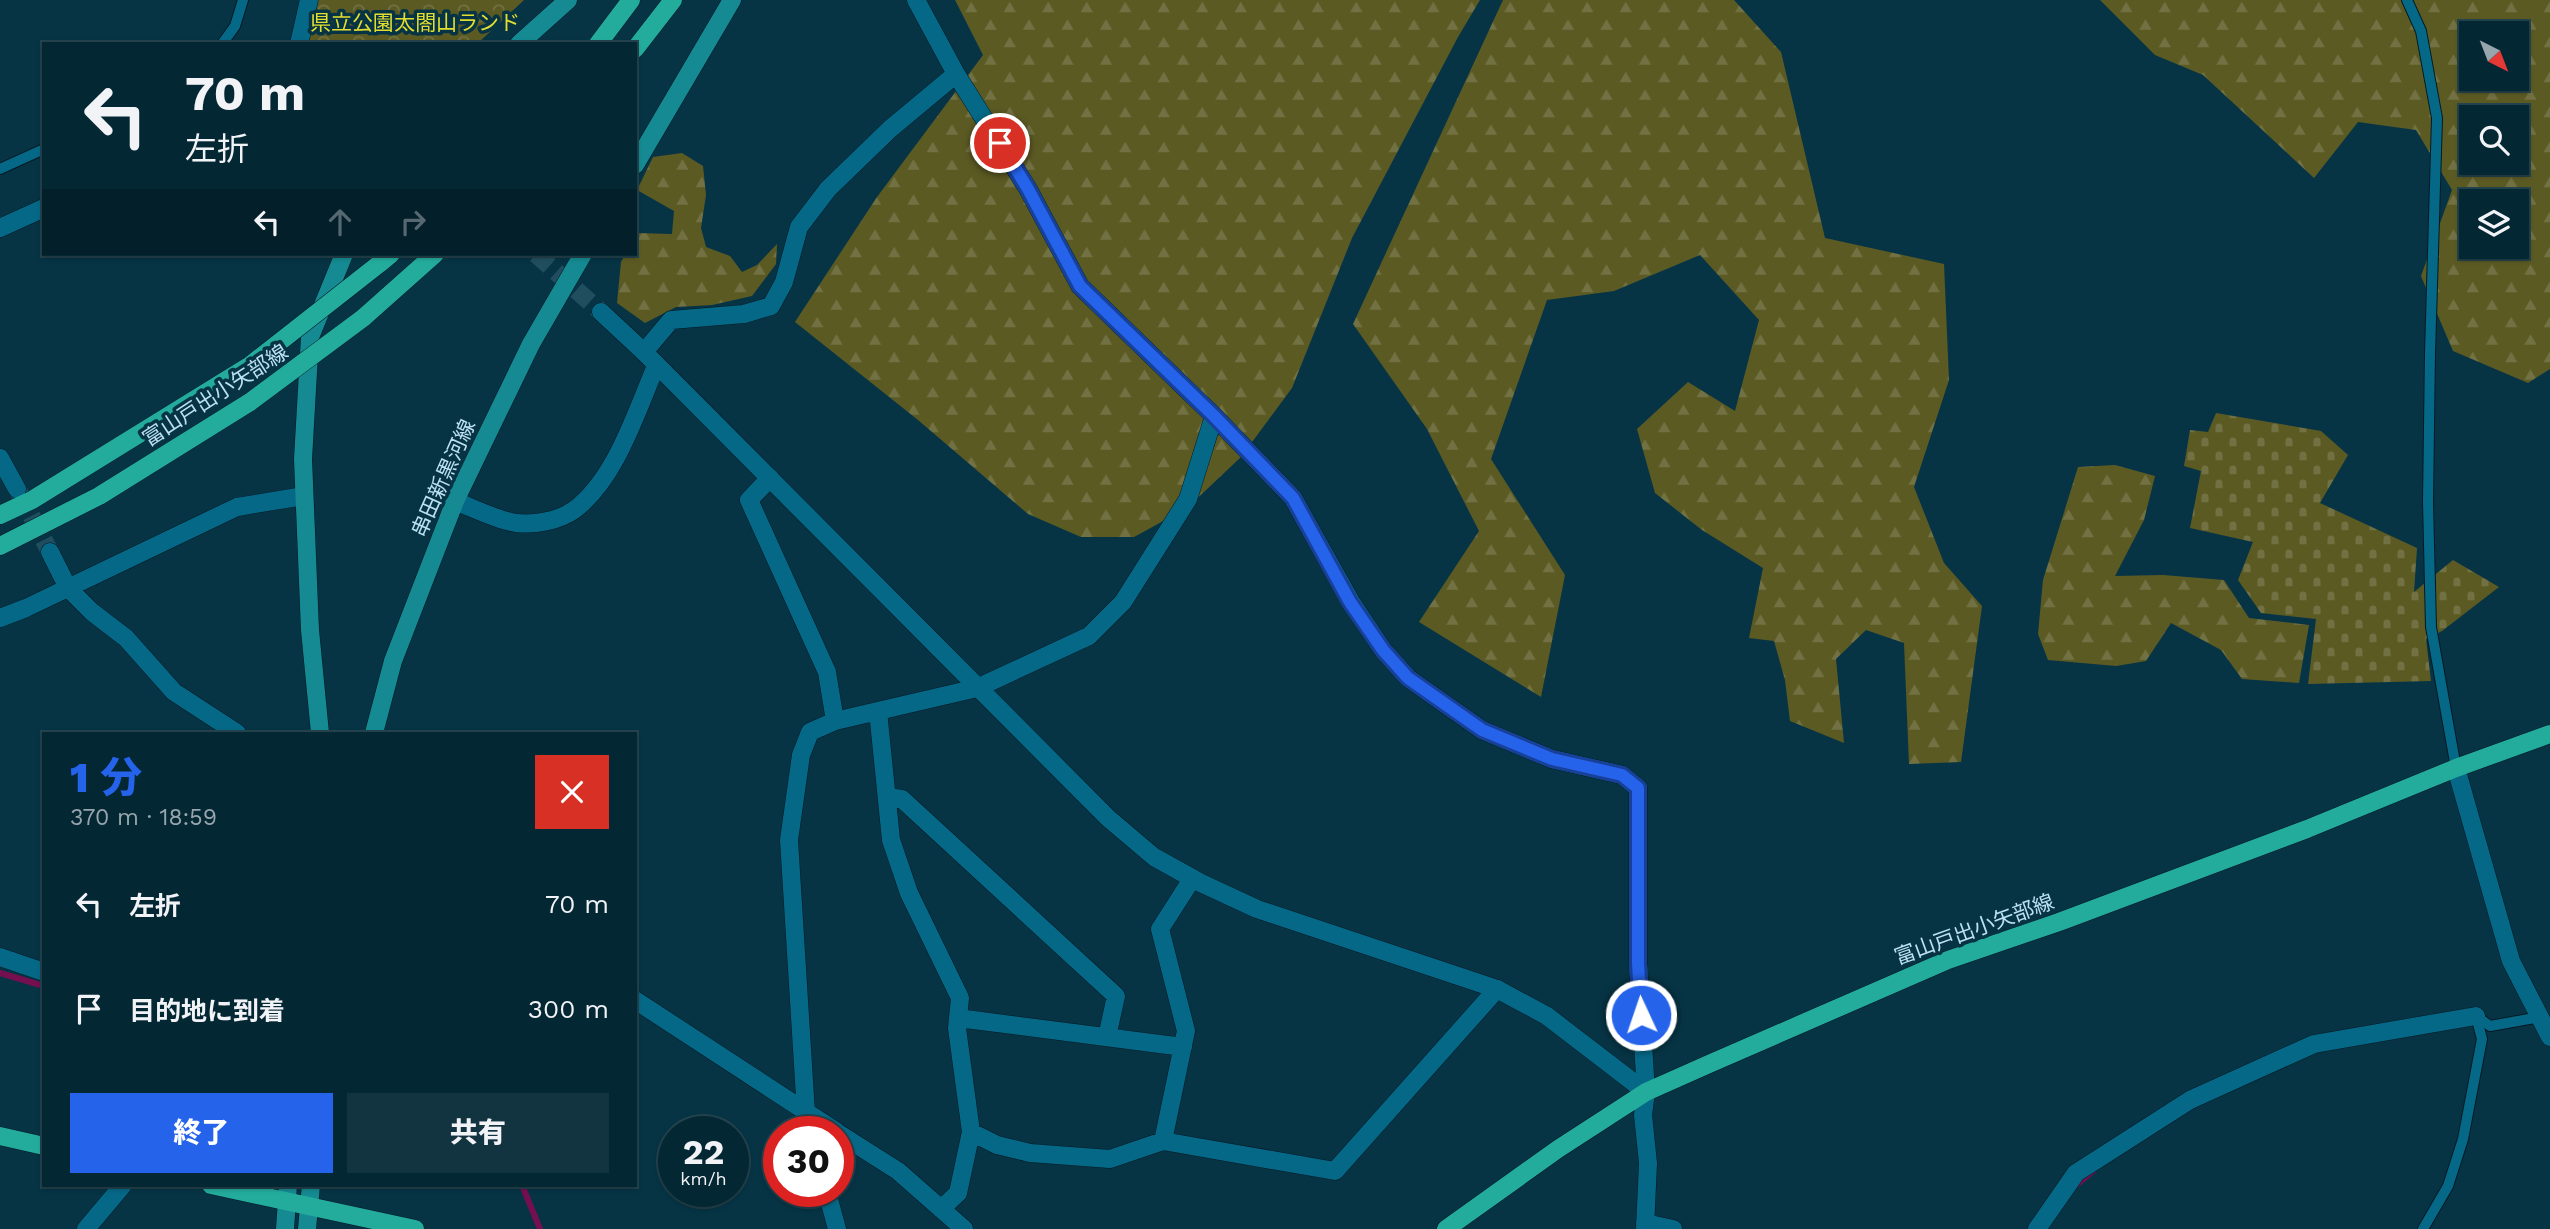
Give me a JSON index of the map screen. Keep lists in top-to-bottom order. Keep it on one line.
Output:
{"streets":{"main road":["富山戸出小矢部線","串田新黒河線"]},"parks":["県立公園太閤山ランド"],"north":"bottom right","page":{"turn":["70 m","左折"],"heading":["1 分","370 m · 18:59"],"list":[{"name":"左折","value":"70 m"},{"name":"目的地に到着","value":"300 m"}],"buttons":["終了","共有"],"speed":"22 km/h","limit":"30"}}
